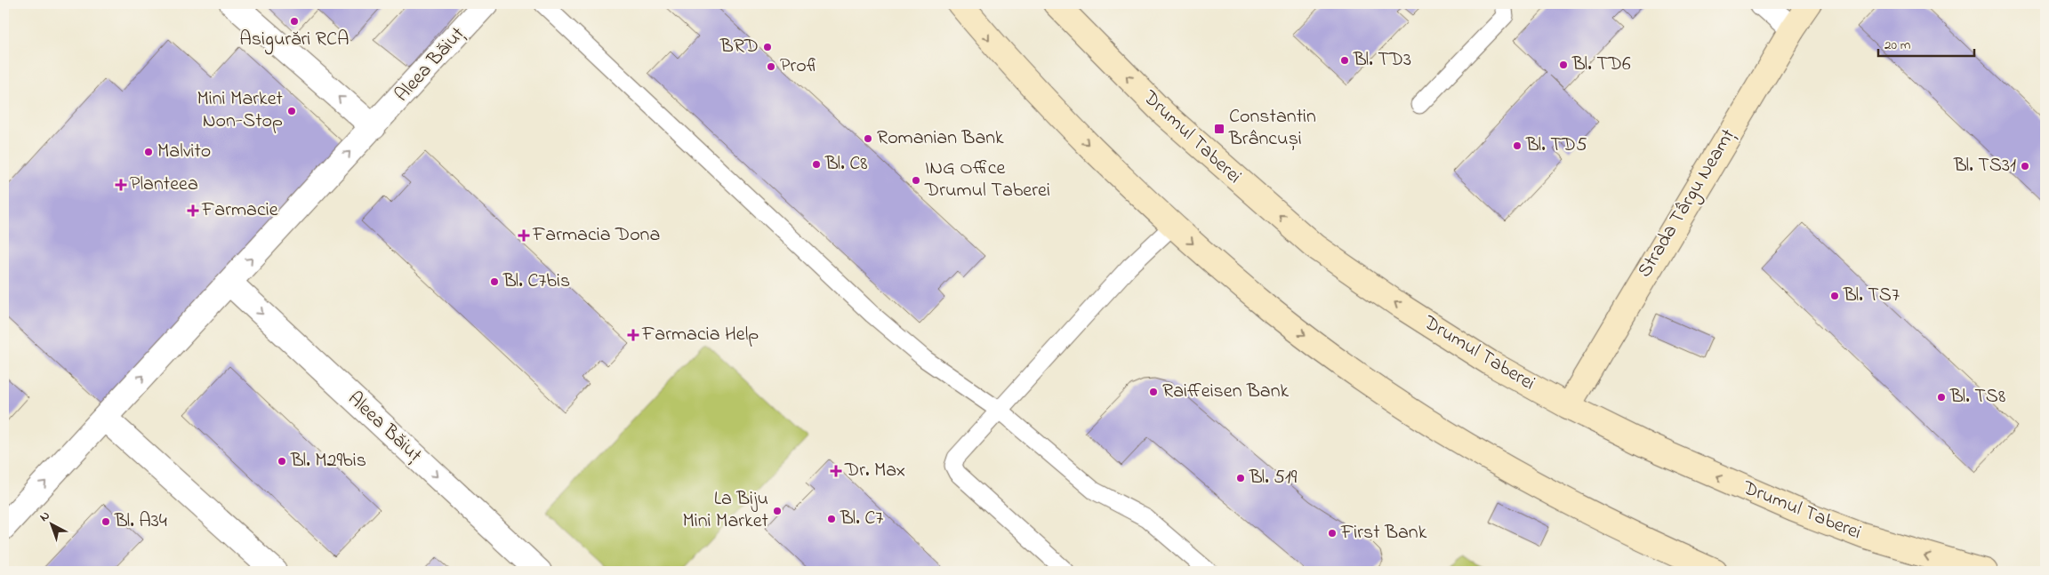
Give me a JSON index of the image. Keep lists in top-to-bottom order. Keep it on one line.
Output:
{"streets":{"main road":["Drumul Taberei","Strada Târgu Neamț"],"street":["Aleea Băiuț"]},"crossings":[["Drumul Taberei","Strada Târgu Neamț"]],"places":{"other":["Asigurări RCA","BRD","Bl. TD3","Bl. TD6","Profi","Mini Market Non-Stop","Romanian Bank","Bl. TD5","Malvito","Bl. C8","Bl. TS31","ING Office Drumul Taberei","Bl. C7bis","Bl. TS7","Raiffeisen Bank","Bl. TS8","Bl. M29bis","Bl. 519","La Biju Mini Market","Bl. C7","Bl. A34","First Bank"],"transit":["Constantin Brâncuși"],"health":["Planteea","Farmacie","Farmacia Dona","Farmacia Help","Dr. Max"]},"scale_bar":"20 m","north":"top left"}
